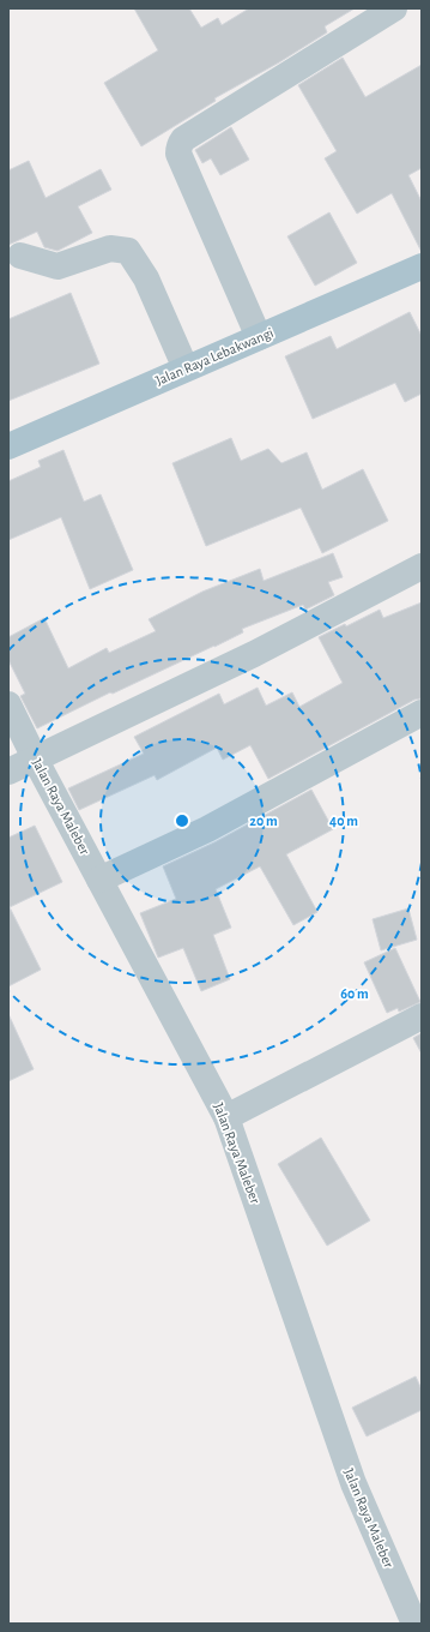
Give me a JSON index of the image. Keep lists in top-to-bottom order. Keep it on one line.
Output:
{"streets":{"main road":["Jalan Raya Lebakwangi"],"street":["Jalan Raya Maleber"]},"rings":["20 m","40 m","60 m"]}
